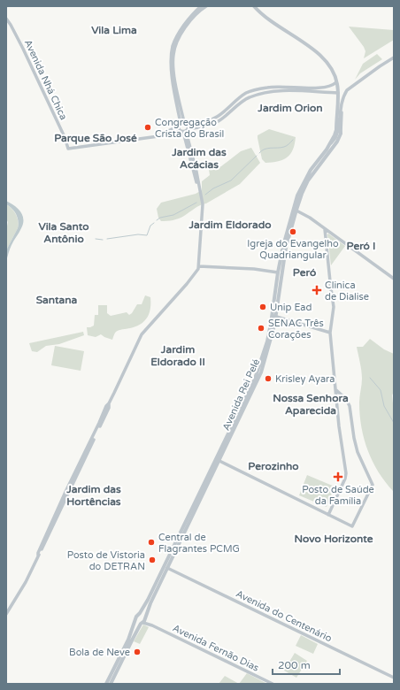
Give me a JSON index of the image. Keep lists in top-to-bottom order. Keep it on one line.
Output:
{"streets":{"main road":["Avenida Rei Pelé"],"street":["Avenida Nhá Chica","Avenida do Centenário","Avenida Fernão Dias"]},"crossings":[["Avenida Rei Pelé","Avenida do Centenário"],["Avenida Rei Pelé","Avenida Fernão Dias"]],"districts":["Vila Lima","Jardim Orion","Parque São José","Jardim das Acácias","Jardim Eldorado","Vila Santo Antônio","Peró I","Peró","Santana","Jardim Eldorado II","Nossa Senhora Aparecida","Perozinho","Jardim das Hortências","Novo Horizonte"],"places":{"other":["Congregação Crista do Brasil","Igreja do Evangelho Quadriangular","Unip Ead","SENAC Três Corações","Krisley Ayara","Central de Flagrantes PCMG","Posto de Vistoria do DETRAN","Bola de Neve"],"health":["Clinica de Dialise","Posto de Saúde da Família"]},"scale_bar":"200 m"}
